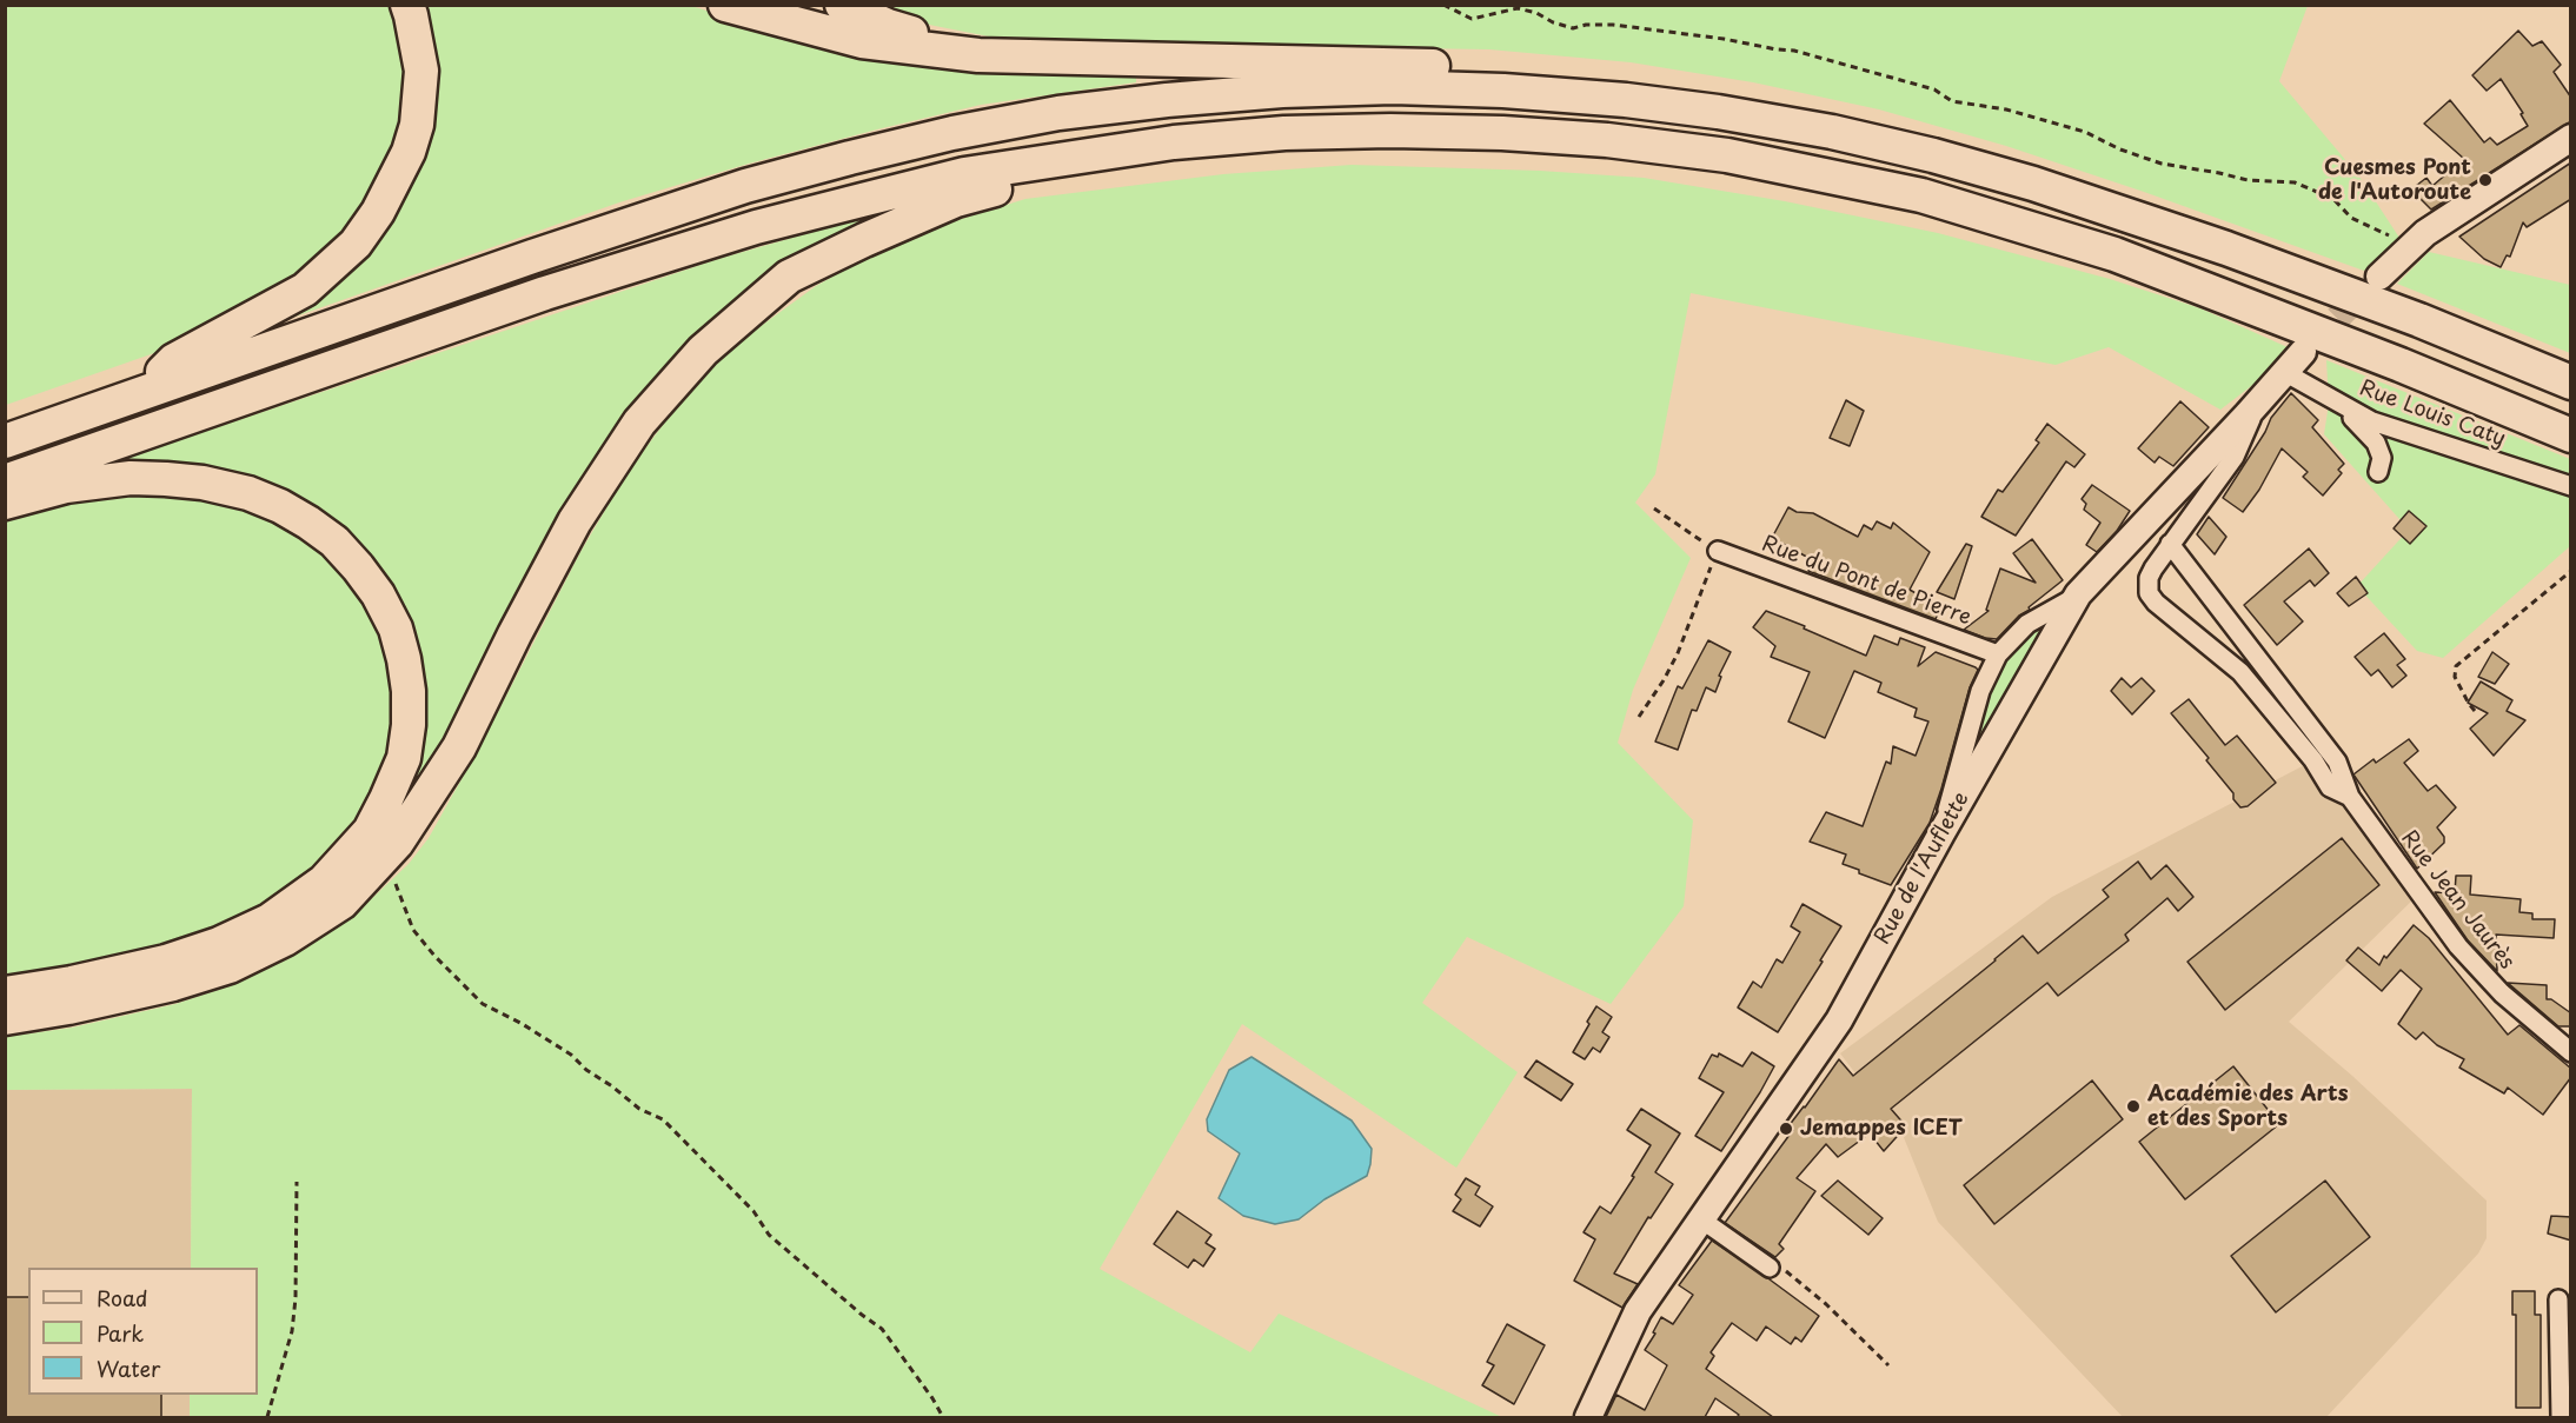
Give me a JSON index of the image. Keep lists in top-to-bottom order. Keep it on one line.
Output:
{"streets":{"street":["Rue Louis Caty","Rue du Pont de Pierre","Rue de l'Auflette","Rue Jean Jaurès"]},"crossings":[["Rue Louis Caty","Rue de l'Auflette"],["Rue de l'Auflette","Rue Jean Jaurès"]],"places":["Cuesmes Pont de l'Autoroute","Académie des Arts et des Sports","Jemappes ICET"],"legend":["Road","Park","Water"]}
